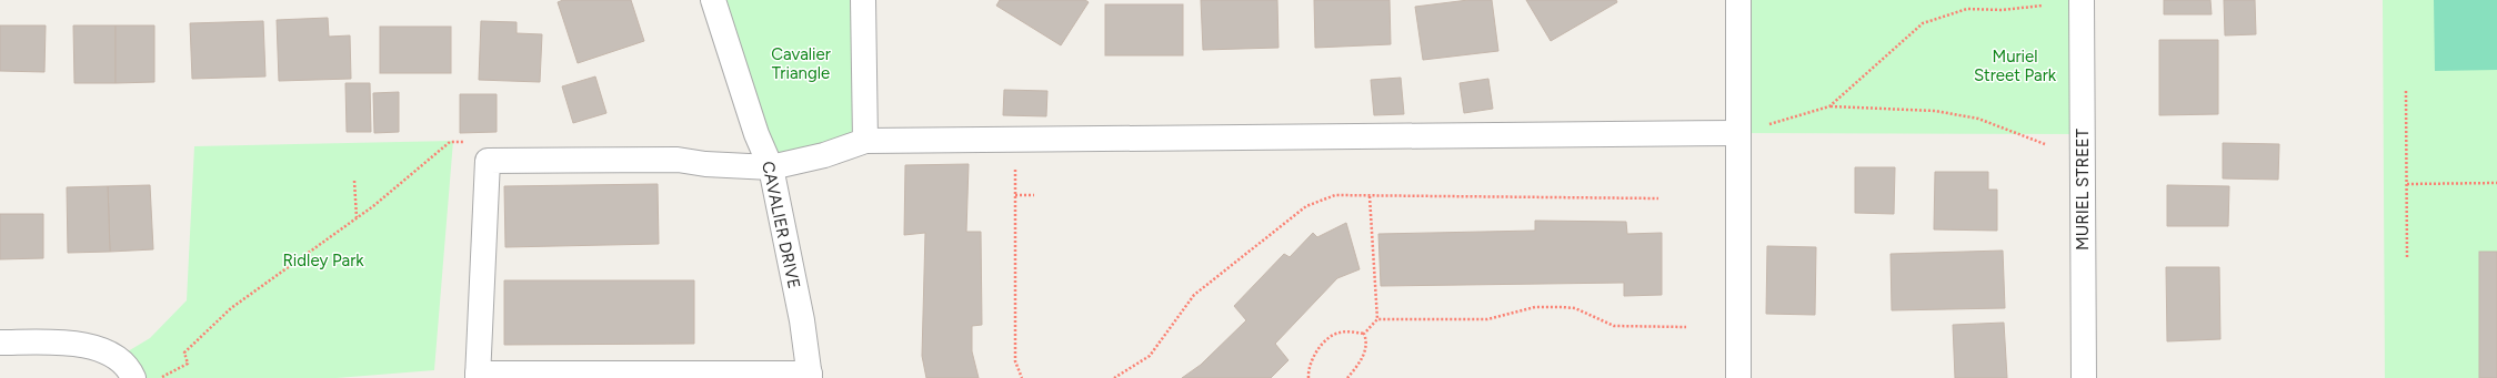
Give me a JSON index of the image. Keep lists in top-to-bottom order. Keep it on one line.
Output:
{"streets":{"street":["MURIEL STREET","CAVALIER DRIVE"]},"parks":["Cavalier Triangle","Muriel Street Park","Ridley Park"]}
